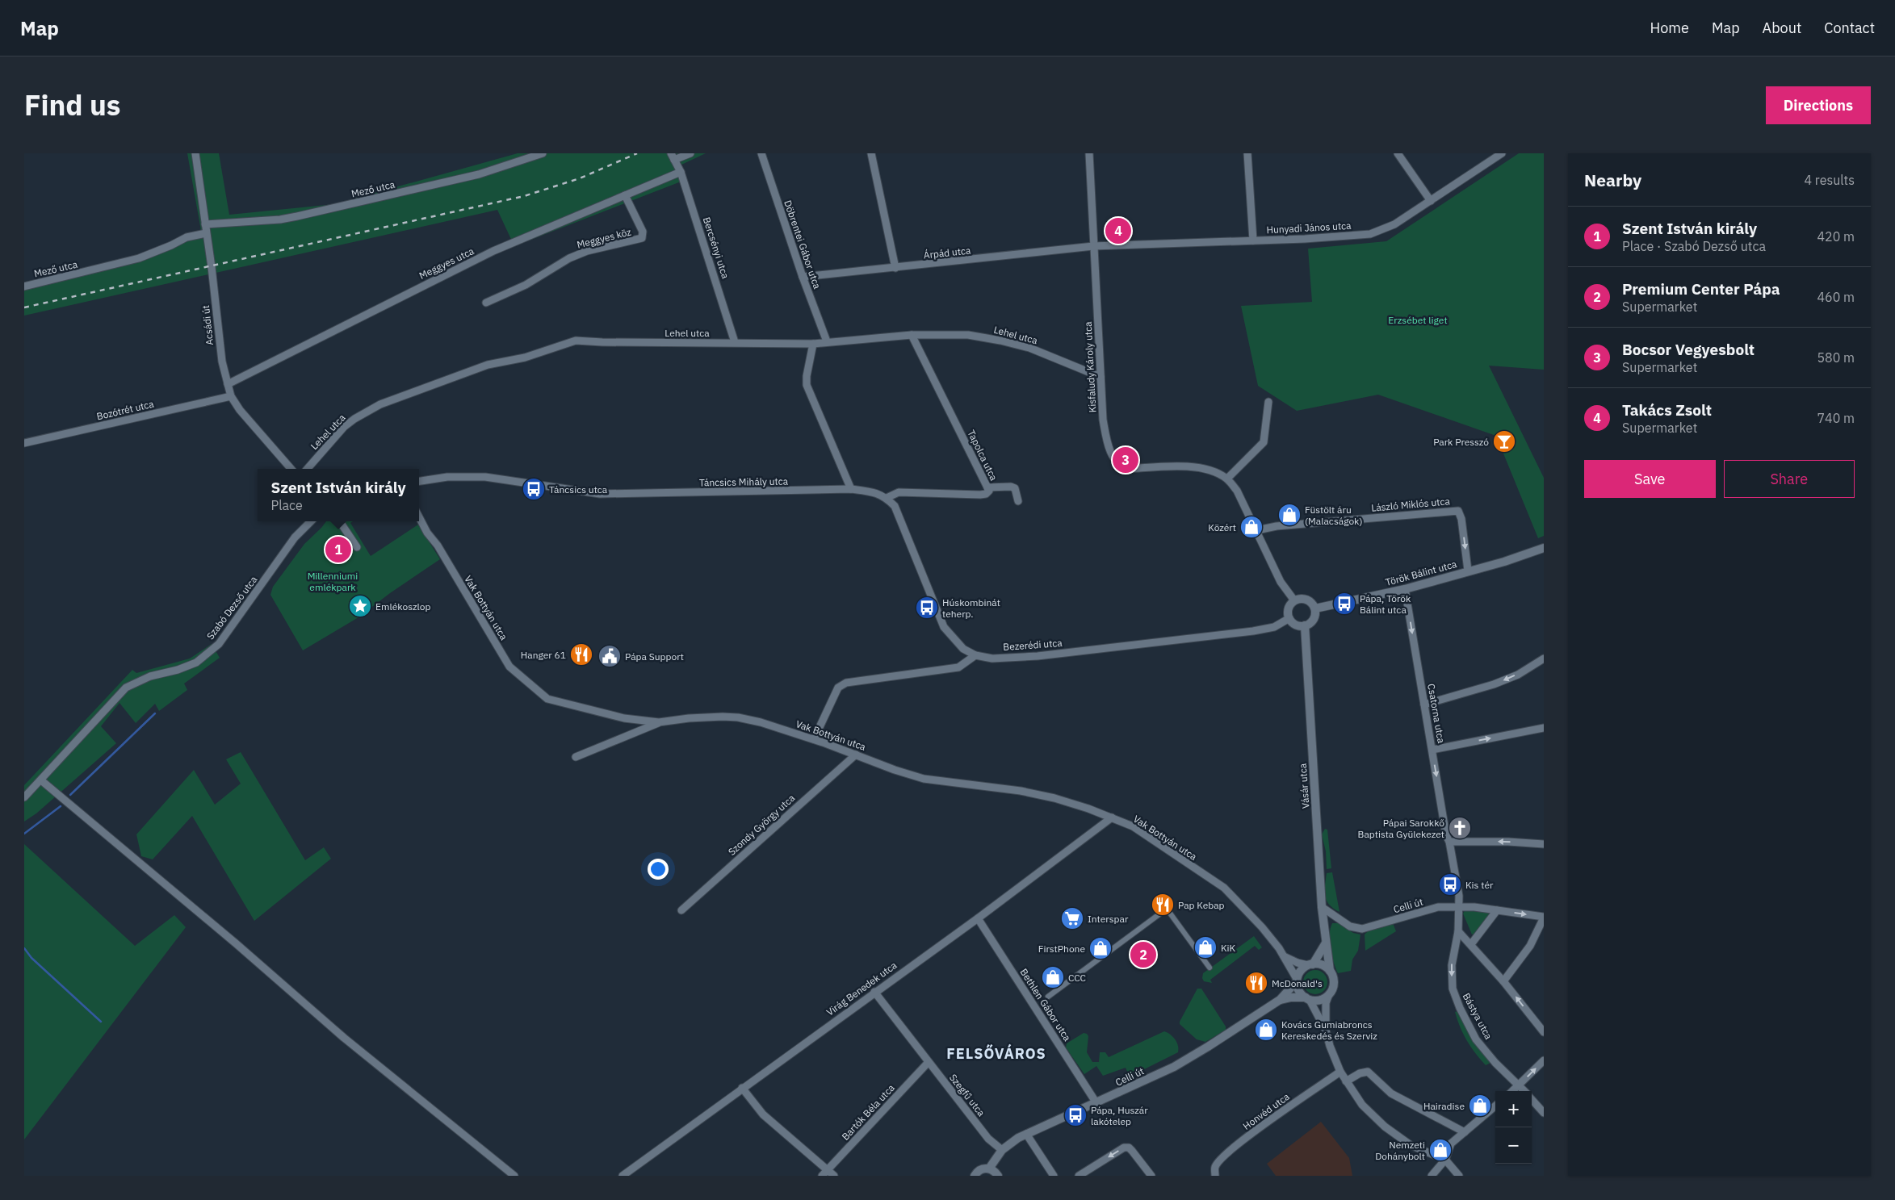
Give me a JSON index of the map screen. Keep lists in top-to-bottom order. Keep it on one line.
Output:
{"streets":{"street":["Mező utca","Hunyadi János utca","Meggyes köz","Döbrentei Gábor utca","Bercsényi utca","Árpád utca","Meggyes utca","Acsádi út","Lehel utca","Kisfaludy Károly utca","Bozótrét utca","Tapolca utca","Táncsics Mihály utca","László Miklós utca","Török Bálint utca","Szabó Dezső utca","Vak Bottyán utca","Bezerédi utca","Csatorna utca","Vásár utca","Szondy György utca","Celli út","Virág Benedek utca","Bethlen Gábor utca","Bástya utca","Szegfű utca","Honvéd utca","Bartók Béla utca"]},"crossings":[["Mező utca","Acsádi út"],["Hunyadi János utca","Árpád utca"],["Hunyadi János utca","Kisfaludy Károly utca"],["Meggyes köz","Meggyes utca"],["Döbrentei Gábor utca","Árpád utca"],["Döbrentei Gábor utca","Lehel utca"],["Bercsényi utca","Meggyes utca"],["Bercsényi utca","Lehel utca"],["Árpád utca","Kisfaludy Károly utca"],["Meggyes utca","Acsádi út"],["Acsádi út","Bozótrét utca"],["Lehel utca","Kisfaludy Károly utca"],["Lehel utca","Tapolca utca"],["Tapolca utca","Táncsics Mihály utca"],["László Miklós utca","Török Bálint utca"],["Török Bálint utca","Bezerédi utca"],["Török Bálint utca","Csatorna utca"],["Török Bálint utca","Vásár utca"],["Vak Bottyán utca","Vásár utca"],["Vak Bottyán utca","Szondy György utca"],["Vak Bottyán utca","Celli út"],["Vak Bottyán utca","Virág Benedek utca"],["Bezerédi utca","Vásár utca"],["Csatorna utca","Celli út"],["Vásár utca","Celli út"],["Celli út","Bethlen Gábor utca"],["Celli út","Szegfű utca"],["Virág Benedek utca","Bethlen Gábor utca"],["Virág Benedek utca","Szegfű utca"],["Szegfű utca","Bartók Béla utca"]],"one_way":["László Miklós utca","Csatorna utca"],"districts":["FELSŐVÁROS"],"parks":["Erzsébet liget","Millenniumi emlékpark"],"places":{"bar":["Park Presszó"],"bus stop":["Táncsics utca","Pápa, Török Bálint utca","Húskombinát teherp.","Kis tér","Pápa, Huszár lakótelep"],"shop":["Füstölt áru (Malacságok)","Közért","KiK","FirstPhone","CCC","Kovács Gumiabroncs Kereskedés és Szerviz","Hairadise","Nemzeti Dohánybolt"],"place":["Emlékoszlop"],"restaurant":["Hanger 61","Pap Kebap","McDonald's"],"public building":["Pápa Support"],"church":["Pápai Sarokkő Baptista Gyülekezet"],"supermarket":["Interspar"]},"page":{"header":"Map","nav":["Home","Map","About","Contact"],"title":"Find us","buttons":["Directions",["Save","Share"]],"heading":["Nearby","4 results"],"list":[{"mark":"1","name":"Szent István király","note":"Place · Szabó Dezső utca","value":"420 m"},{"mark":"2","name":"Premium Center Pápa","note":"Supermarket","value":"460 m"},{"mark":"3","name":"Bocsor Vegyesbolt","note":"Supermarket","value":"580 m"},{"mark":"4","name":"Takács Zsolt","note":"Supermarket","value":"740 m"}],"pins":["4","3","1","2"],"popup":["Szent István király","Place"],"map_buttons":["+","−"]}}
